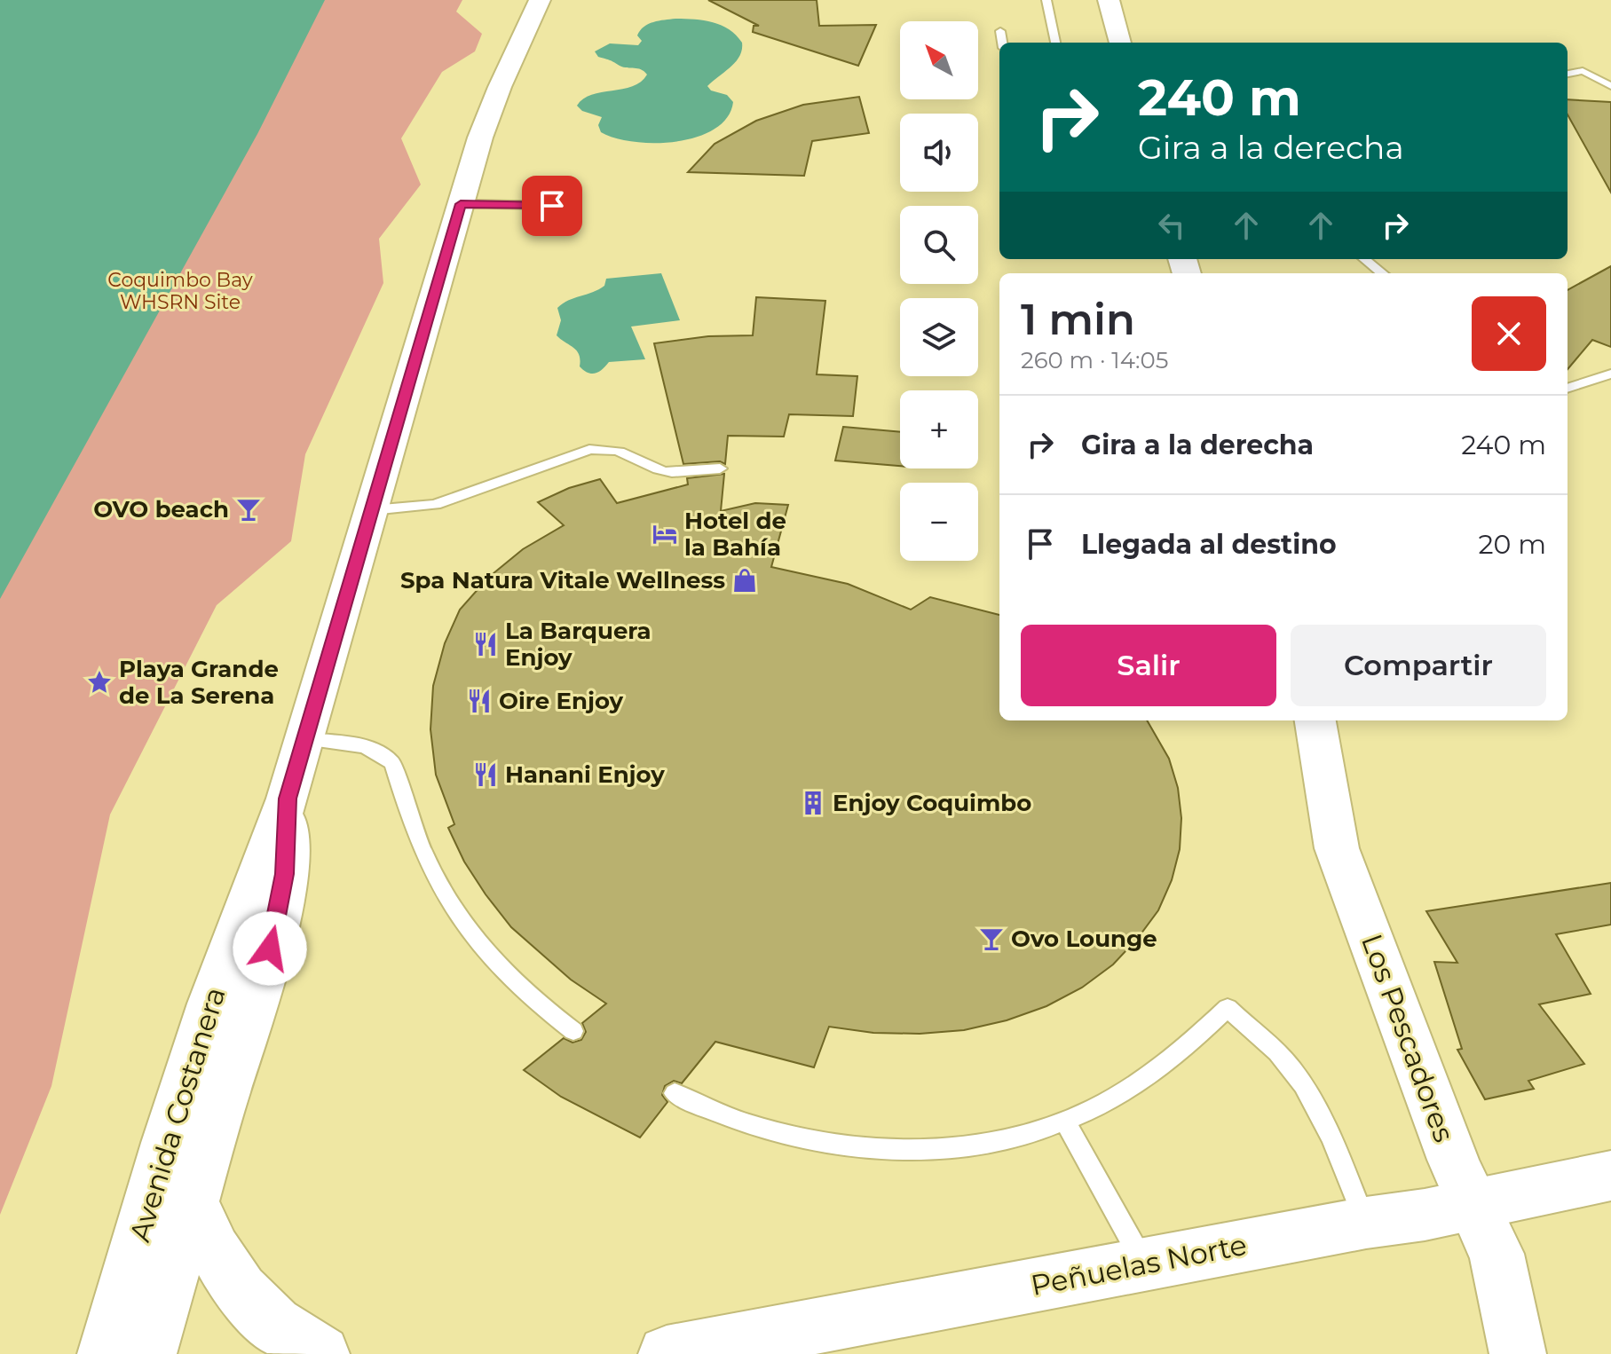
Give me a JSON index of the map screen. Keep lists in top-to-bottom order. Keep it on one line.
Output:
{"streets":{"main road":["Los Pescadores","Avenida Costanera","Peñuelas Norte"]},"crossings":[["Los Pescadores","Peñuelas Norte"]],"parks":["Coquimbo Bay WHSRN Site"],"places":{"bar":["OVO beach","Ovo Lounge"],"hotel":["Hotel de la Bahía"],"shop":["Spa Natura Vitale Wellness"],"restaurant":["La Barquera Enjoy","Oire Enjoy","Hanani Enjoy"],"place":["Playa Grande de La Serena"],"building":["Enjoy Coquimbo"]},"north":"top left","page":{"map_buttons":["+","−"],"turn":["240 m","Gira a la derecha"],"heading":["1 min","260 m · 14:05"],"list":[{"name":"Gira a la derecha","value":"240 m"},{"name":"Llegada al destino","value":"20 m"}],"buttons":["Salir","Compartir"]}}
